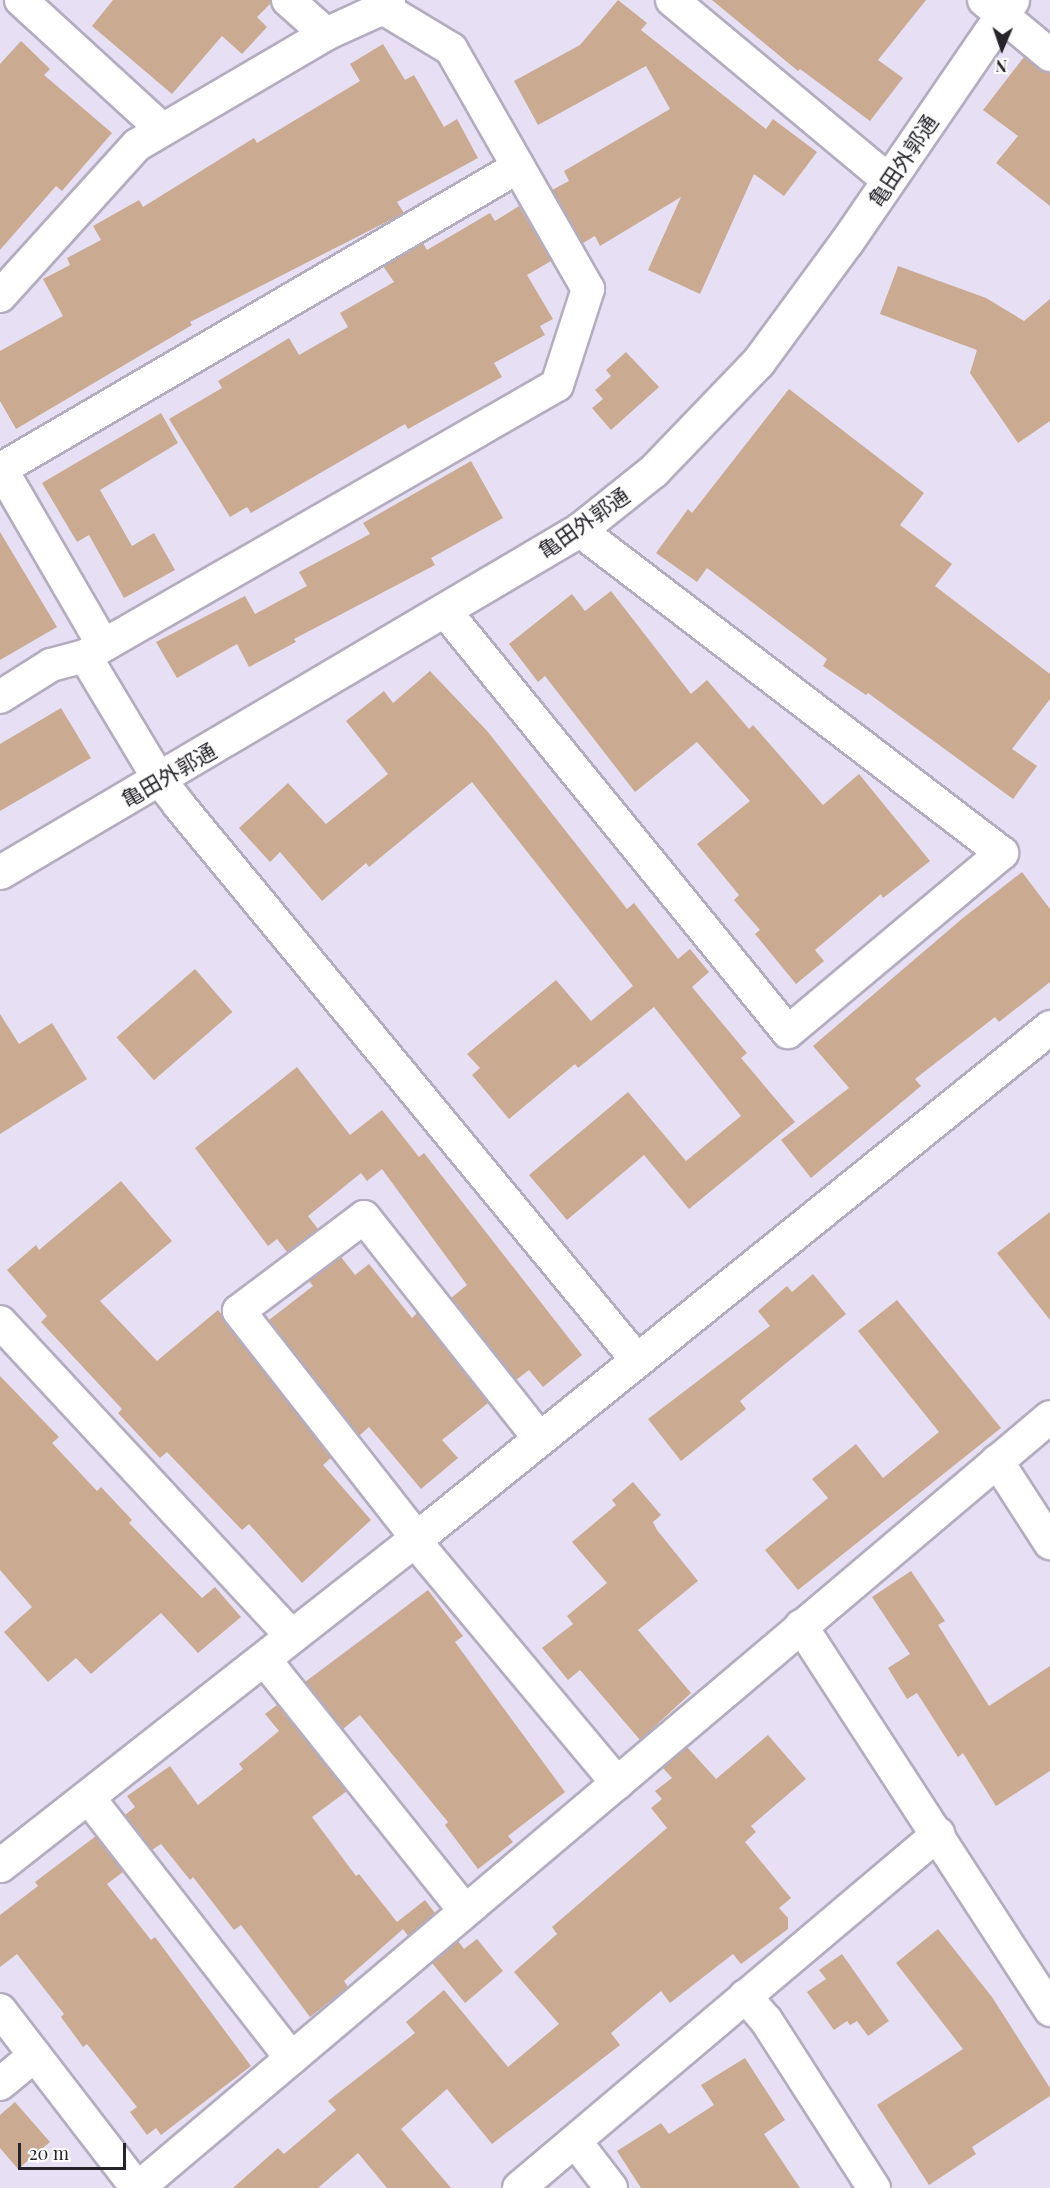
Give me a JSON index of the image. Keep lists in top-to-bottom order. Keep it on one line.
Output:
{"streets":{"street":["亀田外郭通"]},"scale_bar":"20 m","north":"bottom"}
